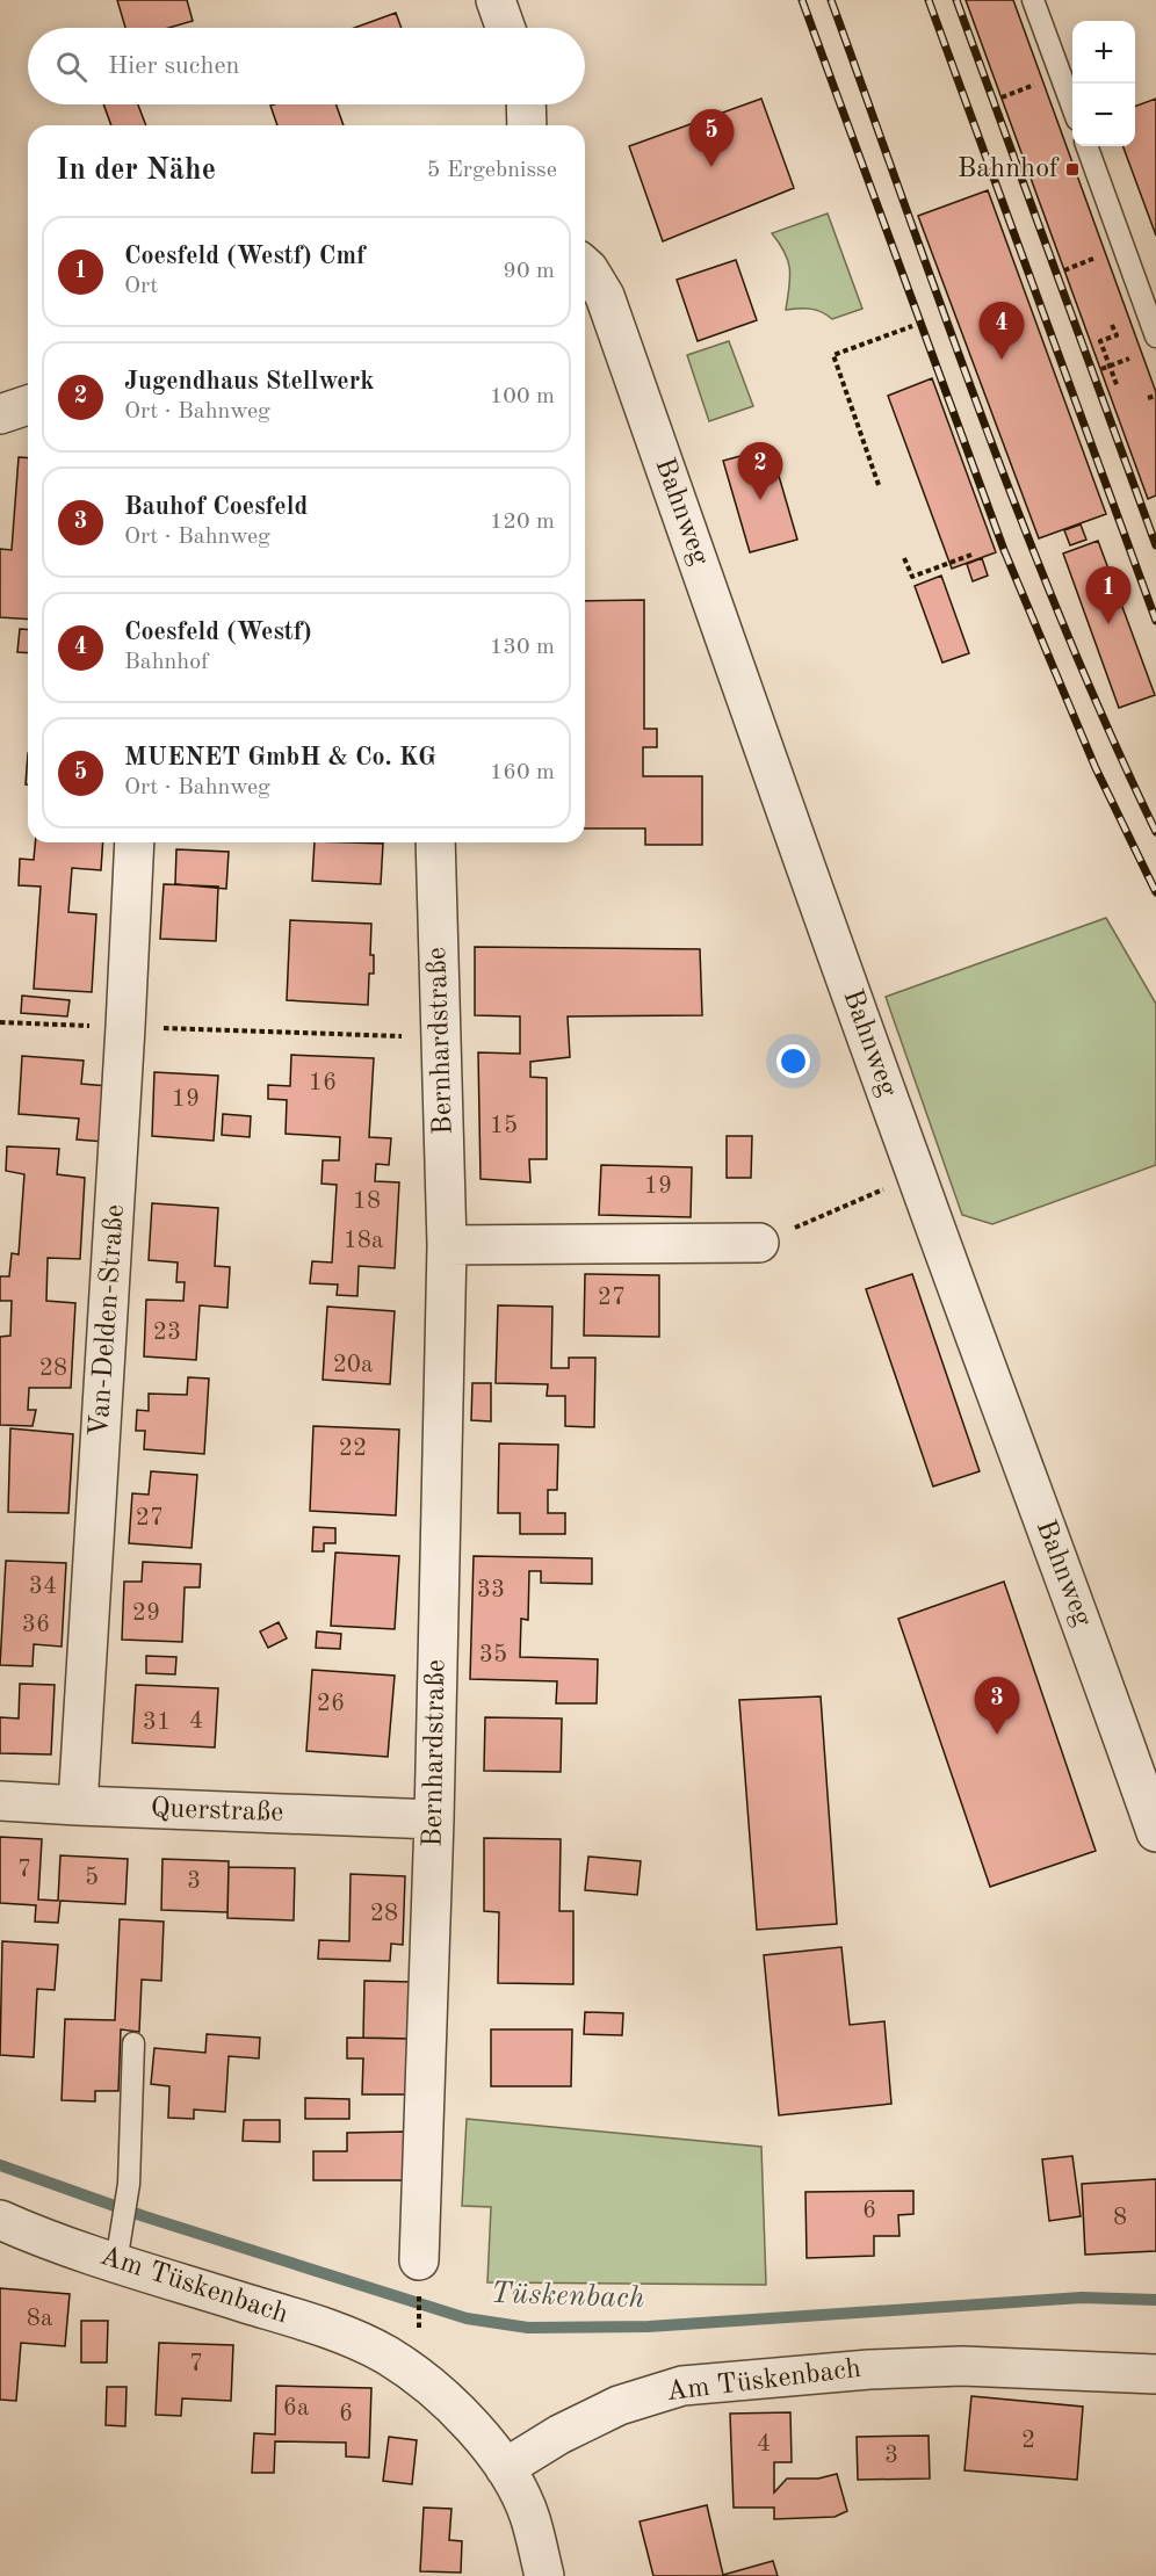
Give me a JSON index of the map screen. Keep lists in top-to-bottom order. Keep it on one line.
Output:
{"streets":{"street":["Bahnweg","Bernhardstraße","Van-Delden-Straße","Querstraße","Am Tüskenbach"]},"crossings":[["Bernhardstraße","Querstraße"],["Van-Delden-Straße","Querstraße"]],"water":["Tüskenbach"],"places":{"transit":["Bahnhof"]},"house_numbers":["16","19","15","19","18","18a","27","23","20a","28","22","27","34","33","29","36","35","26","4","31","7","5","3","28","6","8","8a","7","6a","6","2","4","3"],"page":{"map_buttons":["+","−"],"search":"Hier suchen","pins":["5","4","2","1","3"],"heading":["In der Nähe","5 Ergebnisse"],"list":[{"mark":"1","name":"Coesfeld (Westf) Cmf","note":"Ort","value":"90 m"},{"mark":"2","name":"Jugendhaus Stellwerk","note":"Ort · Bahnweg","value":"100 m"},{"mark":"3","name":"Bauhof Coesfeld","note":"Ort · Bahnweg","value":"120 m"},{"mark":"4","name":"Coesfeld (Westf)","note":"Bahnhof","value":"130 m"},{"mark":"5","name":"MUENET GmbH & Co. KG","note":"Ort · Bahnweg","value":"160 m"}]}}
